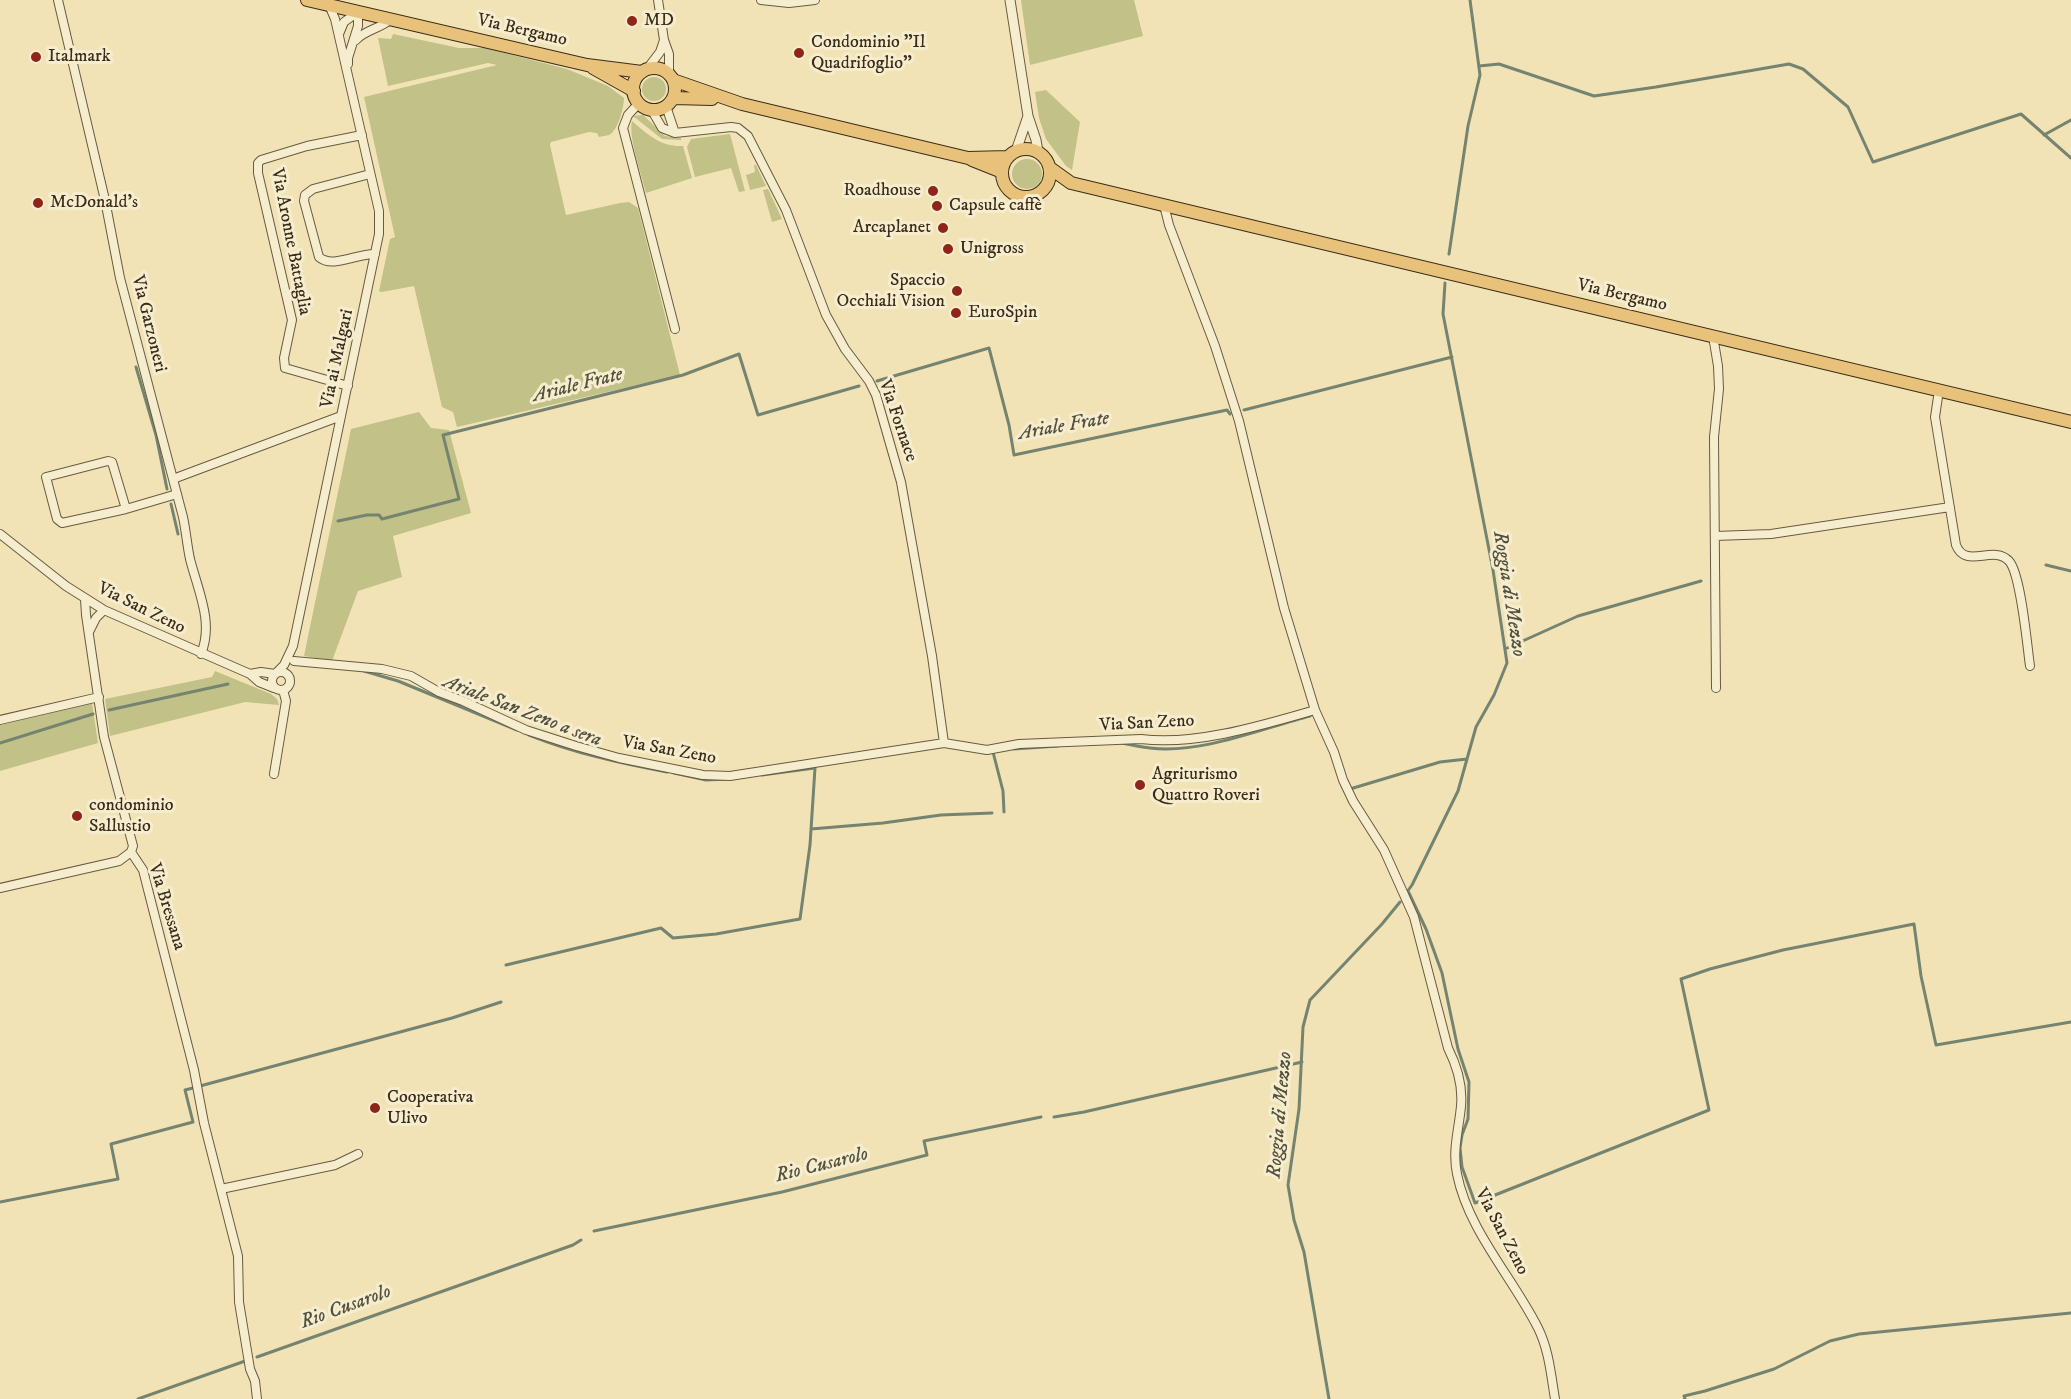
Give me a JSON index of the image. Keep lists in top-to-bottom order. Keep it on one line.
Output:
{"streets":{"main road":["Via Bergamo"],"street":["Via Aronne Battaglia","Via Garzoneri","Via ai Malgari","Via Fornace","Via San Zeno","Via Bressana"]},"crossings":[["Via Bergamo","Via ai Malgari"],["Via Aronne Battaglia","Via ai Malgari"],["Via Garzoneri","Via San Zeno"],["Via Fornace","Via San Zeno"],["Via San Zeno","Via Bressana"]],"water":["Ariale Frate","Roggia di Mezzo","Ariale San Zeno a sera","Rio Cusarolo"],"places":["MD","Condominio \"Il Quadrifoglio\"","Italmark","Roadhouse","McDonald's","Capsule caffè","Arcaplanet","Unigross","Spaccio Occhiali Vision","EuroSpin","Agriturismo Quattro Roveri","condominio Sallustio","Cooperativa Ulivo"]}
